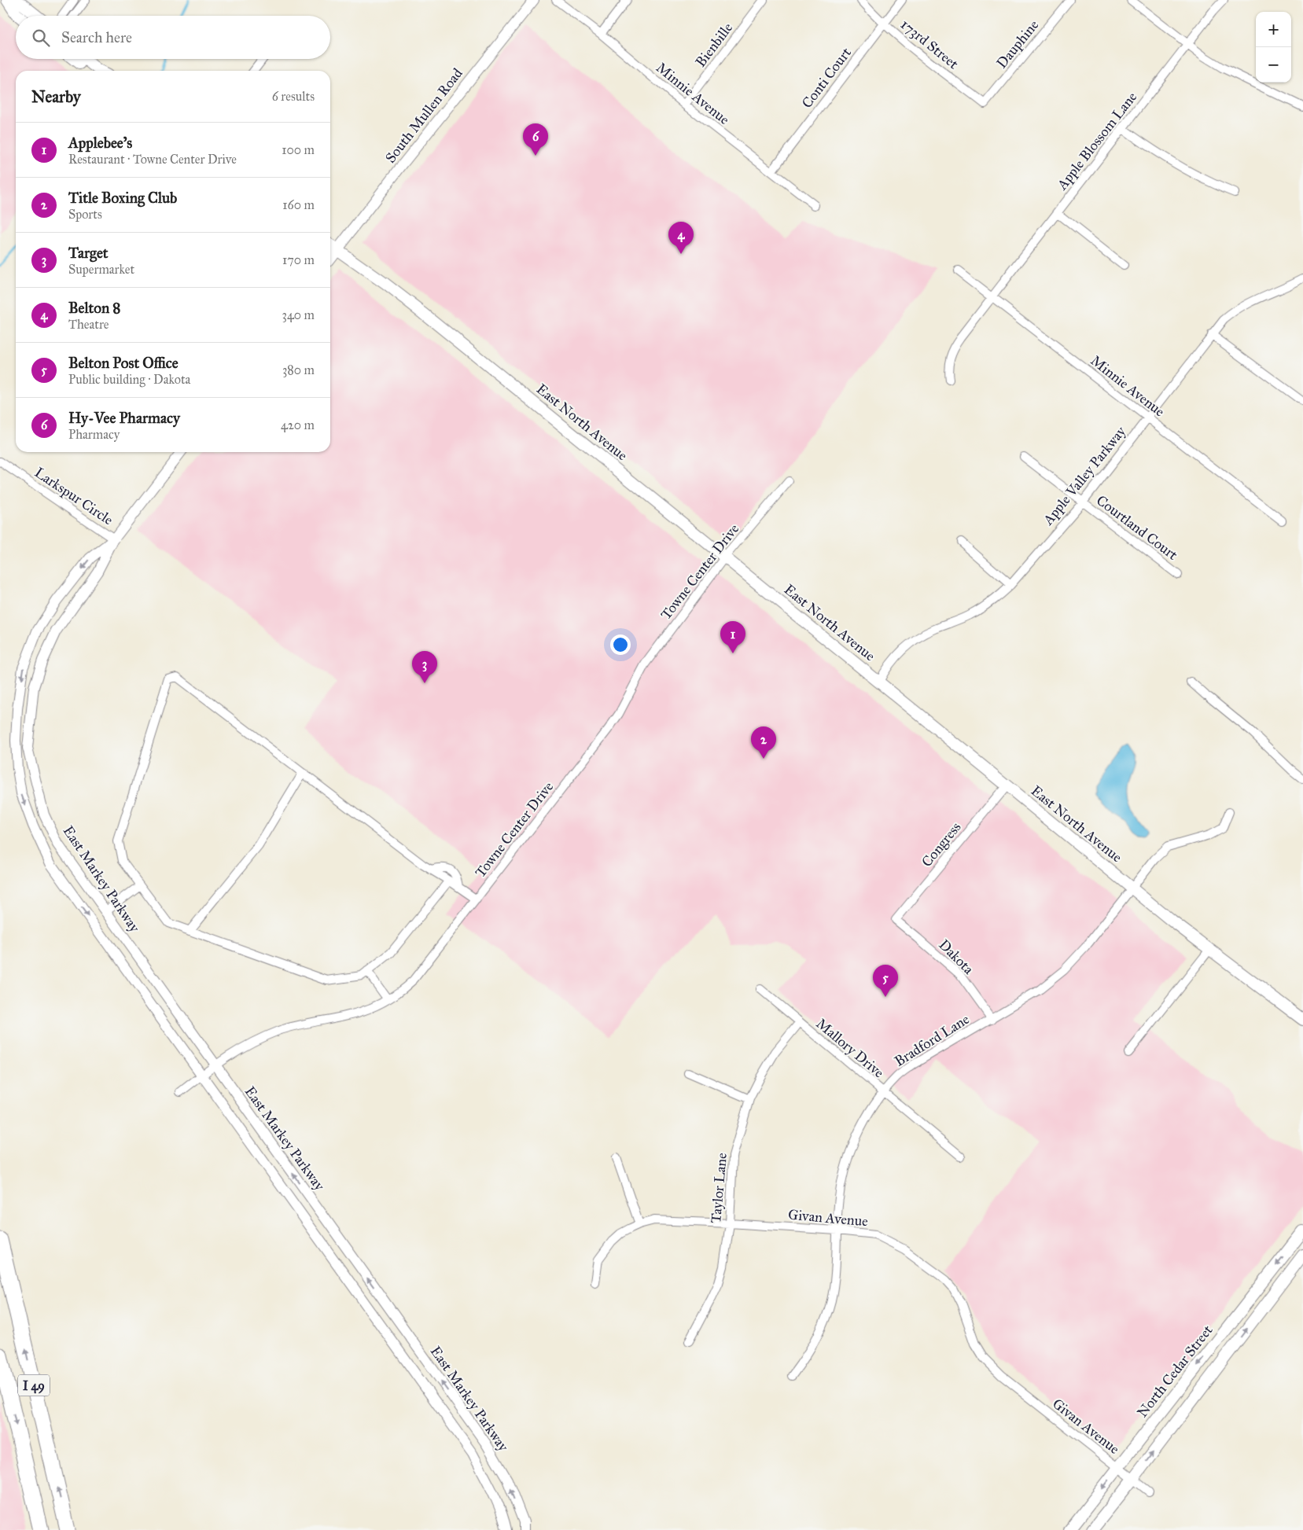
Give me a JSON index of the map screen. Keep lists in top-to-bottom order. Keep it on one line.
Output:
{"streets":{"highway":["I 49"],"main road":["East North Avenue","North Cedar Street"],"street":["173rd Street","Dauphine","Bienbille","Conti Court","Minnie Avenue","South Mullen Road","Apple Blossom Lane","Apple Valley Parkway","Larkspur Circle","Courtland Court","Towne Center Drive","Congress","East Markey Parkway","Dakota","Bradford Lane","Mallory Drive","Taylor Lane","Givan Avenue"]},"crossings":[["173rd Street","Dauphine"],["173rd Street","Conti Court"],["Bienbille","Minnie Avenue"],["Conti Court","Minnie Avenue"],["Minnie Avenue","Apple Blossom Lane"],["Minnie Avenue","Apple Valley Parkway"],["South Mullen Road","East North Avenue"],["East North Avenue","Apple Valley Parkway"],["East North Avenue","Towne Center Drive"],["East North Avenue","Congress"],["East North Avenue","Bradford Lane"],["Apple Valley Parkway","Courtland Court"],["Larkspur Circle","East Markey Parkway"],["Towne Center Drive","East Markey Parkway"],["Congress","Dakota"],["Dakota","Bradford Lane"],["Bradford Lane","Mallory Drive"],["Bradford Lane","Givan Avenue"],["Mallory Drive","Taylor Lane"],["Taylor Lane","Givan Avenue"],["Givan Avenue","North Cedar Street"]],"page":{"map_buttons":["+","−"],"search":"Search here","heading":["Nearby","6 results"],"list":[{"mark":"1","name":"Applebee's","note":"Restaurant · Towne Center Drive","value":"100 m"},{"mark":"2","name":"Title Boxing Club","note":"Sports","value":"160 m"},{"mark":"3","name":"Target","note":"Supermarket","value":"170 m"},{"mark":"4","name":"Belton 8","note":"Theatre","value":"340 m"},{"mark":"5","name":"Belton Post Office","note":"Public building · Dakota","value":"380 m"},{"mark":"6","name":"Hy-Vee Pharmacy","note":"Pharmacy","value":"420 m"}],"pins":["6","4","1","3","2","5"]}}
